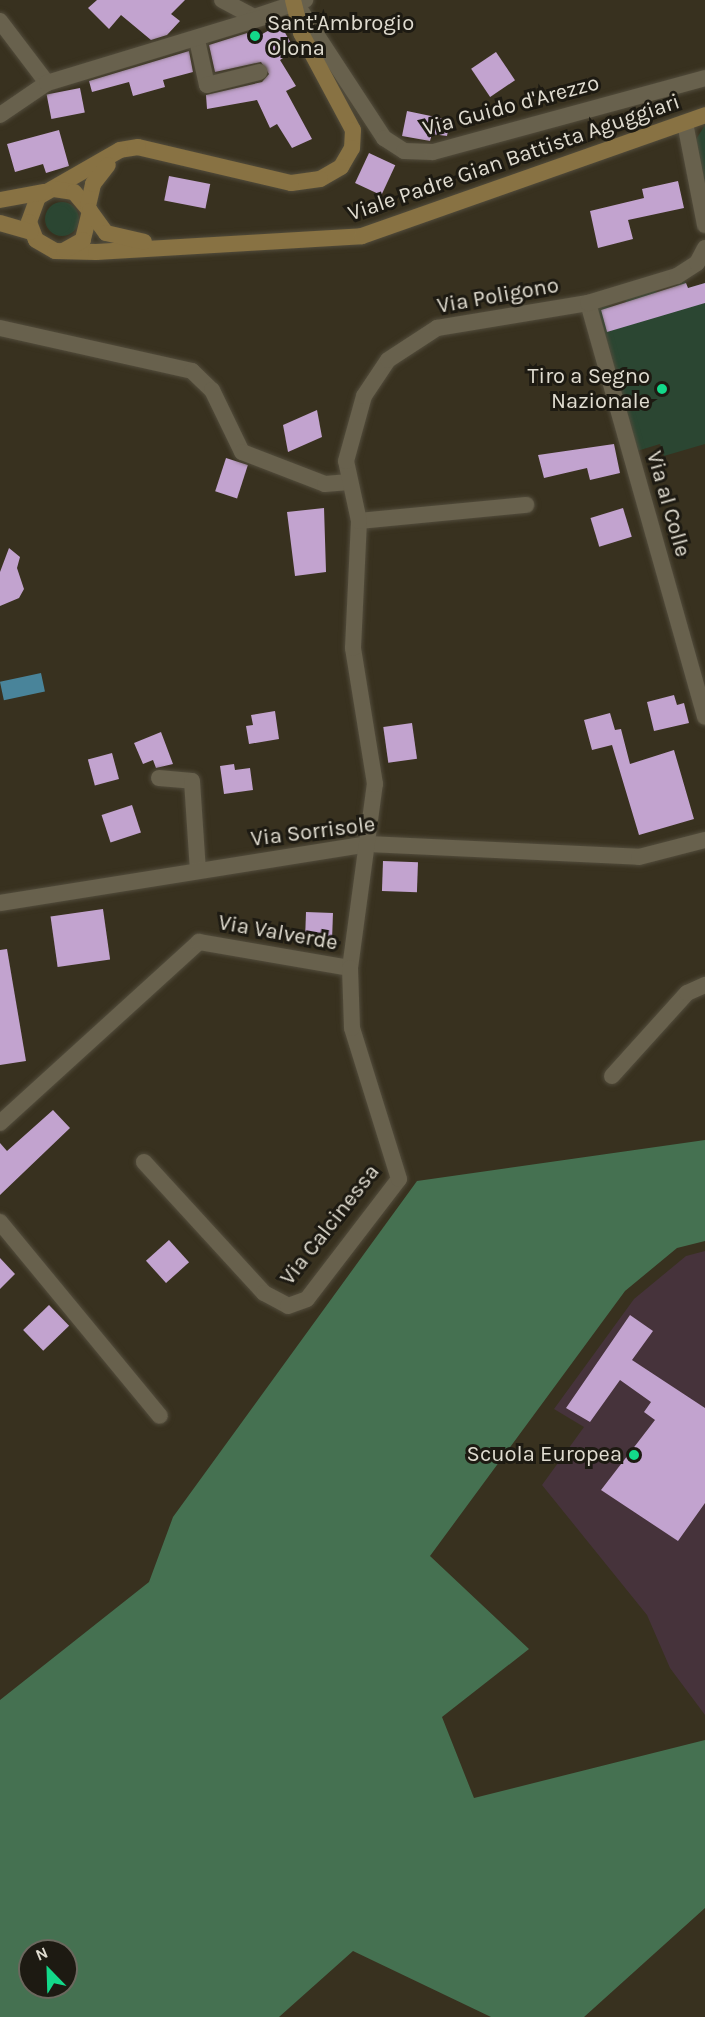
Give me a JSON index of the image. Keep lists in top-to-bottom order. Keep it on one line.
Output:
{"streets":{"main road":["Viale Padre Gian Battista Aguggiari"],"street":["Via Guido d'Arezzo","Via Poligono","Via al Colle","Via Sorrisole","Via Valverde","Via Calcinessa"]},"crossings":[["Via Guido d'Arezzo","Viale Padre Gian Battista Aguggiari"],["Via Poligono","Via al Colle"],["Via Poligono","Via Sorrisole"],["Via Poligono","Via Valverde"],["Via Sorrisole","Via Valverde"],["Via Valverde","Via Calcinessa"]],"places":["Sant'Ambrogio Olona","Tiro a Segno Nazionale","Scuola Europea"],"north":"top left"}
